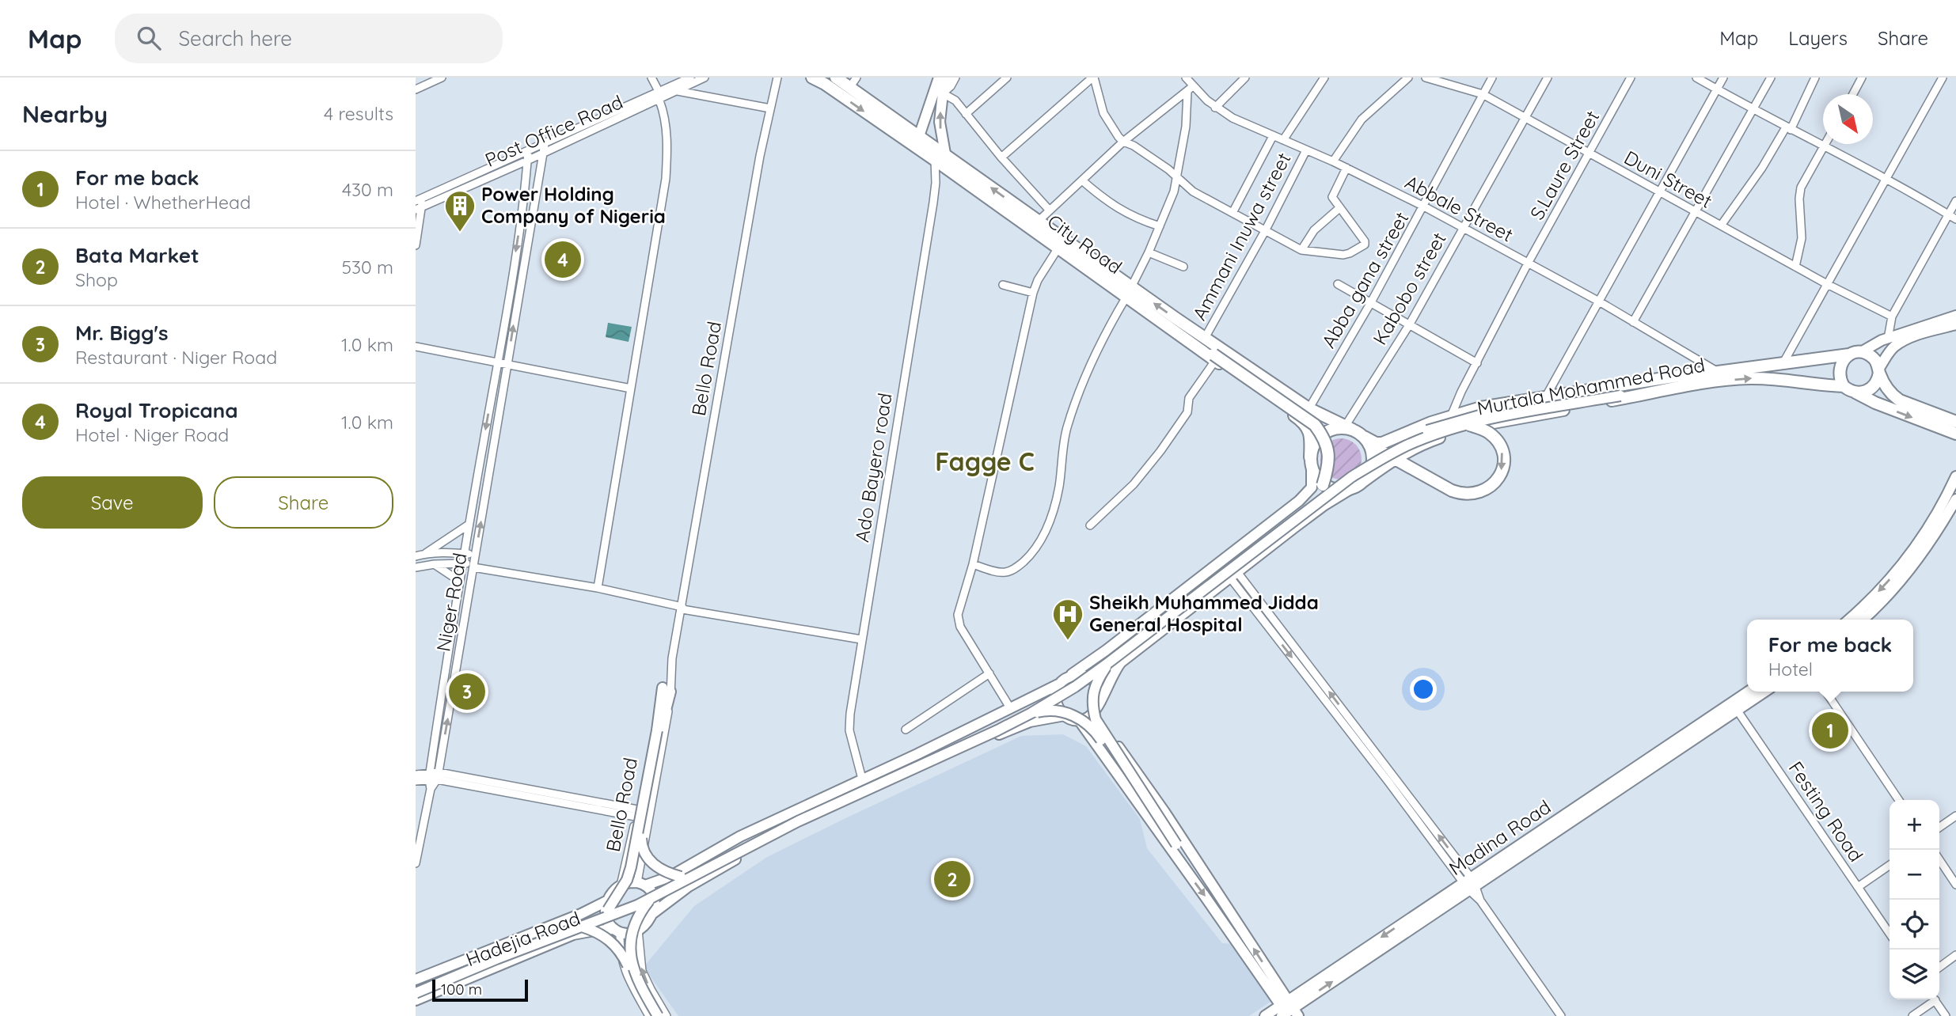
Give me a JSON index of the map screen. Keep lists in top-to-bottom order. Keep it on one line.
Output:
{"streets":{"highway":["City Road","Murtala Mohammed Road"],"main road":["Madina Road","Hadejia Road"],"street":["Post Office Road","S.Laure Street","Duni Street","Abbale Street","Ammani Inuwa street","Abba gana street","Kabobo street","Bello Road","Ado Bayero road","Niger Road","Festing Road"]},"crossings":[["Post Office Road","Niger Road"],["S.Laure Street","Duni Street"],["S.Laure Street","Abbale Street"],["S.Laure Street","Murtala Mohammed Road"],["Duni Street","Abba gana street"],["Duni Street","Kabobo street"],["Abbale Street","Ammani Inuwa street"],["Abbale Street","Abba gana street"],["Abbale Street","Kabobo street"],["Abbale Street","Murtala Mohammed Road"],["Ammani Inuwa street","City Road"],["City Road","Abba gana street"],["City Road","Kabobo street"],["City Road","Murtala Mohammed Road"],["City Road","Ado Bayero road"],["Kabobo street","Murtala Mohammed Road"],["Festing Road","Madina Road"]],"districts":["Fagge C"],"places":{"building":["Power Holding Company of Nigeria"],"hospital":["Sheikh Muhammed Jidda General Hospital"]},"scale_bar":"100 m","north":"bottom right","page":{"header":"Map","search":"Search here","nav":["Map","Layers","Share"],"heading":["Nearby","4 results"],"list":[{"mark":"1","name":"For me back","note":"Hotel · WhetherHead","value":"430 m"},{"mark":"2","name":"Bata Market","note":"Shop","value":"530 m"},{"mark":"3","name":"Mr. Bigg's","note":"Restaurant · Niger Road","value":"1.0 km"},{"mark":"4","name":"Royal Tropicana","note":"Hotel · Niger Road","value":"1.0 km"}],"pins":["4","3","1","2"],"buttons":["Save","Share"],"popup":["For me back","Hotel"],"map_buttons":["+","−"],"scale":"100 m"}}
